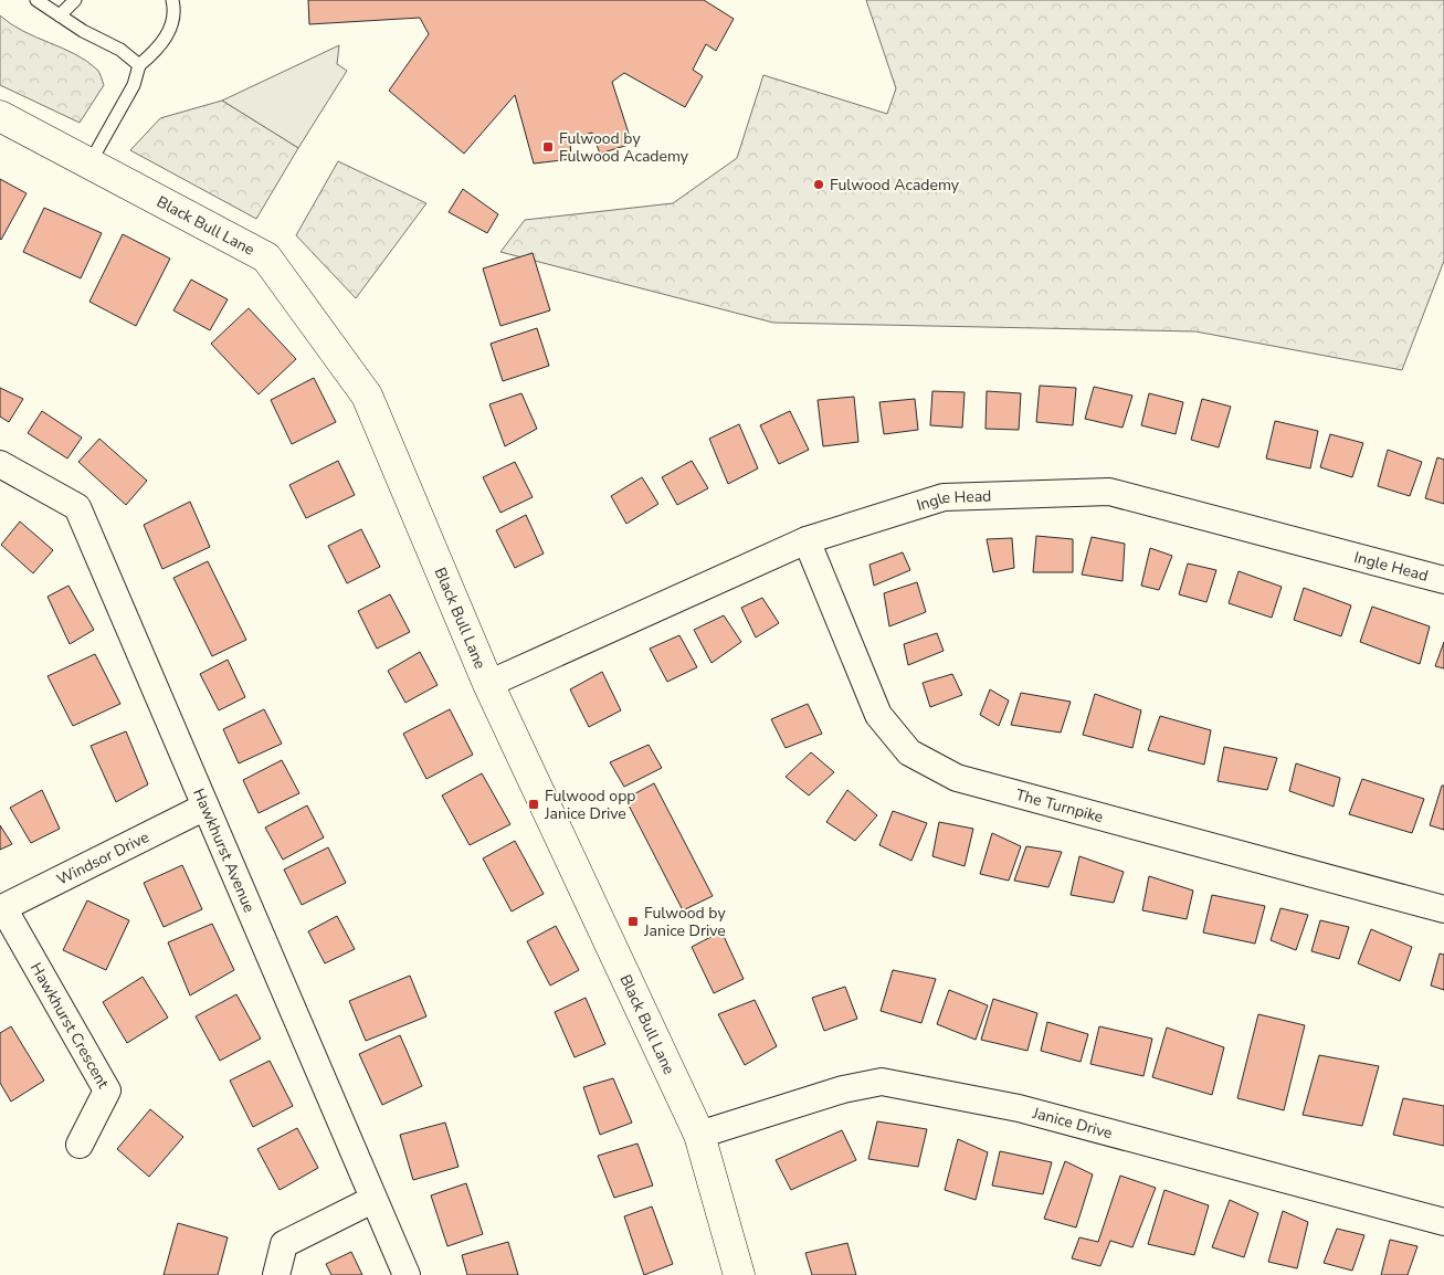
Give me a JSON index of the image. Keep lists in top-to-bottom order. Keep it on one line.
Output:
{"streets":{"street":["Black Bull Lane","Ingle Head","The Turnpike","Hawkhurst Avenue","Windsor Drive","Hawkhurst Crescent","Janice Drive"]},"crossings":[["Black Bull Lane","Ingle Head"],["Black Bull Lane","Janice Drive"],["Ingle Head","The Turnpike"],["Hawkhurst Avenue","Windsor Drive"],["Windsor Drive","Hawkhurst Crescent"]],"places":{"transit":["Fulwood by Fulwood Academy","Fulwood opp Janice Drive","Fulwood by Janice Drive"],"other":["Fulwood Academy"]}}
